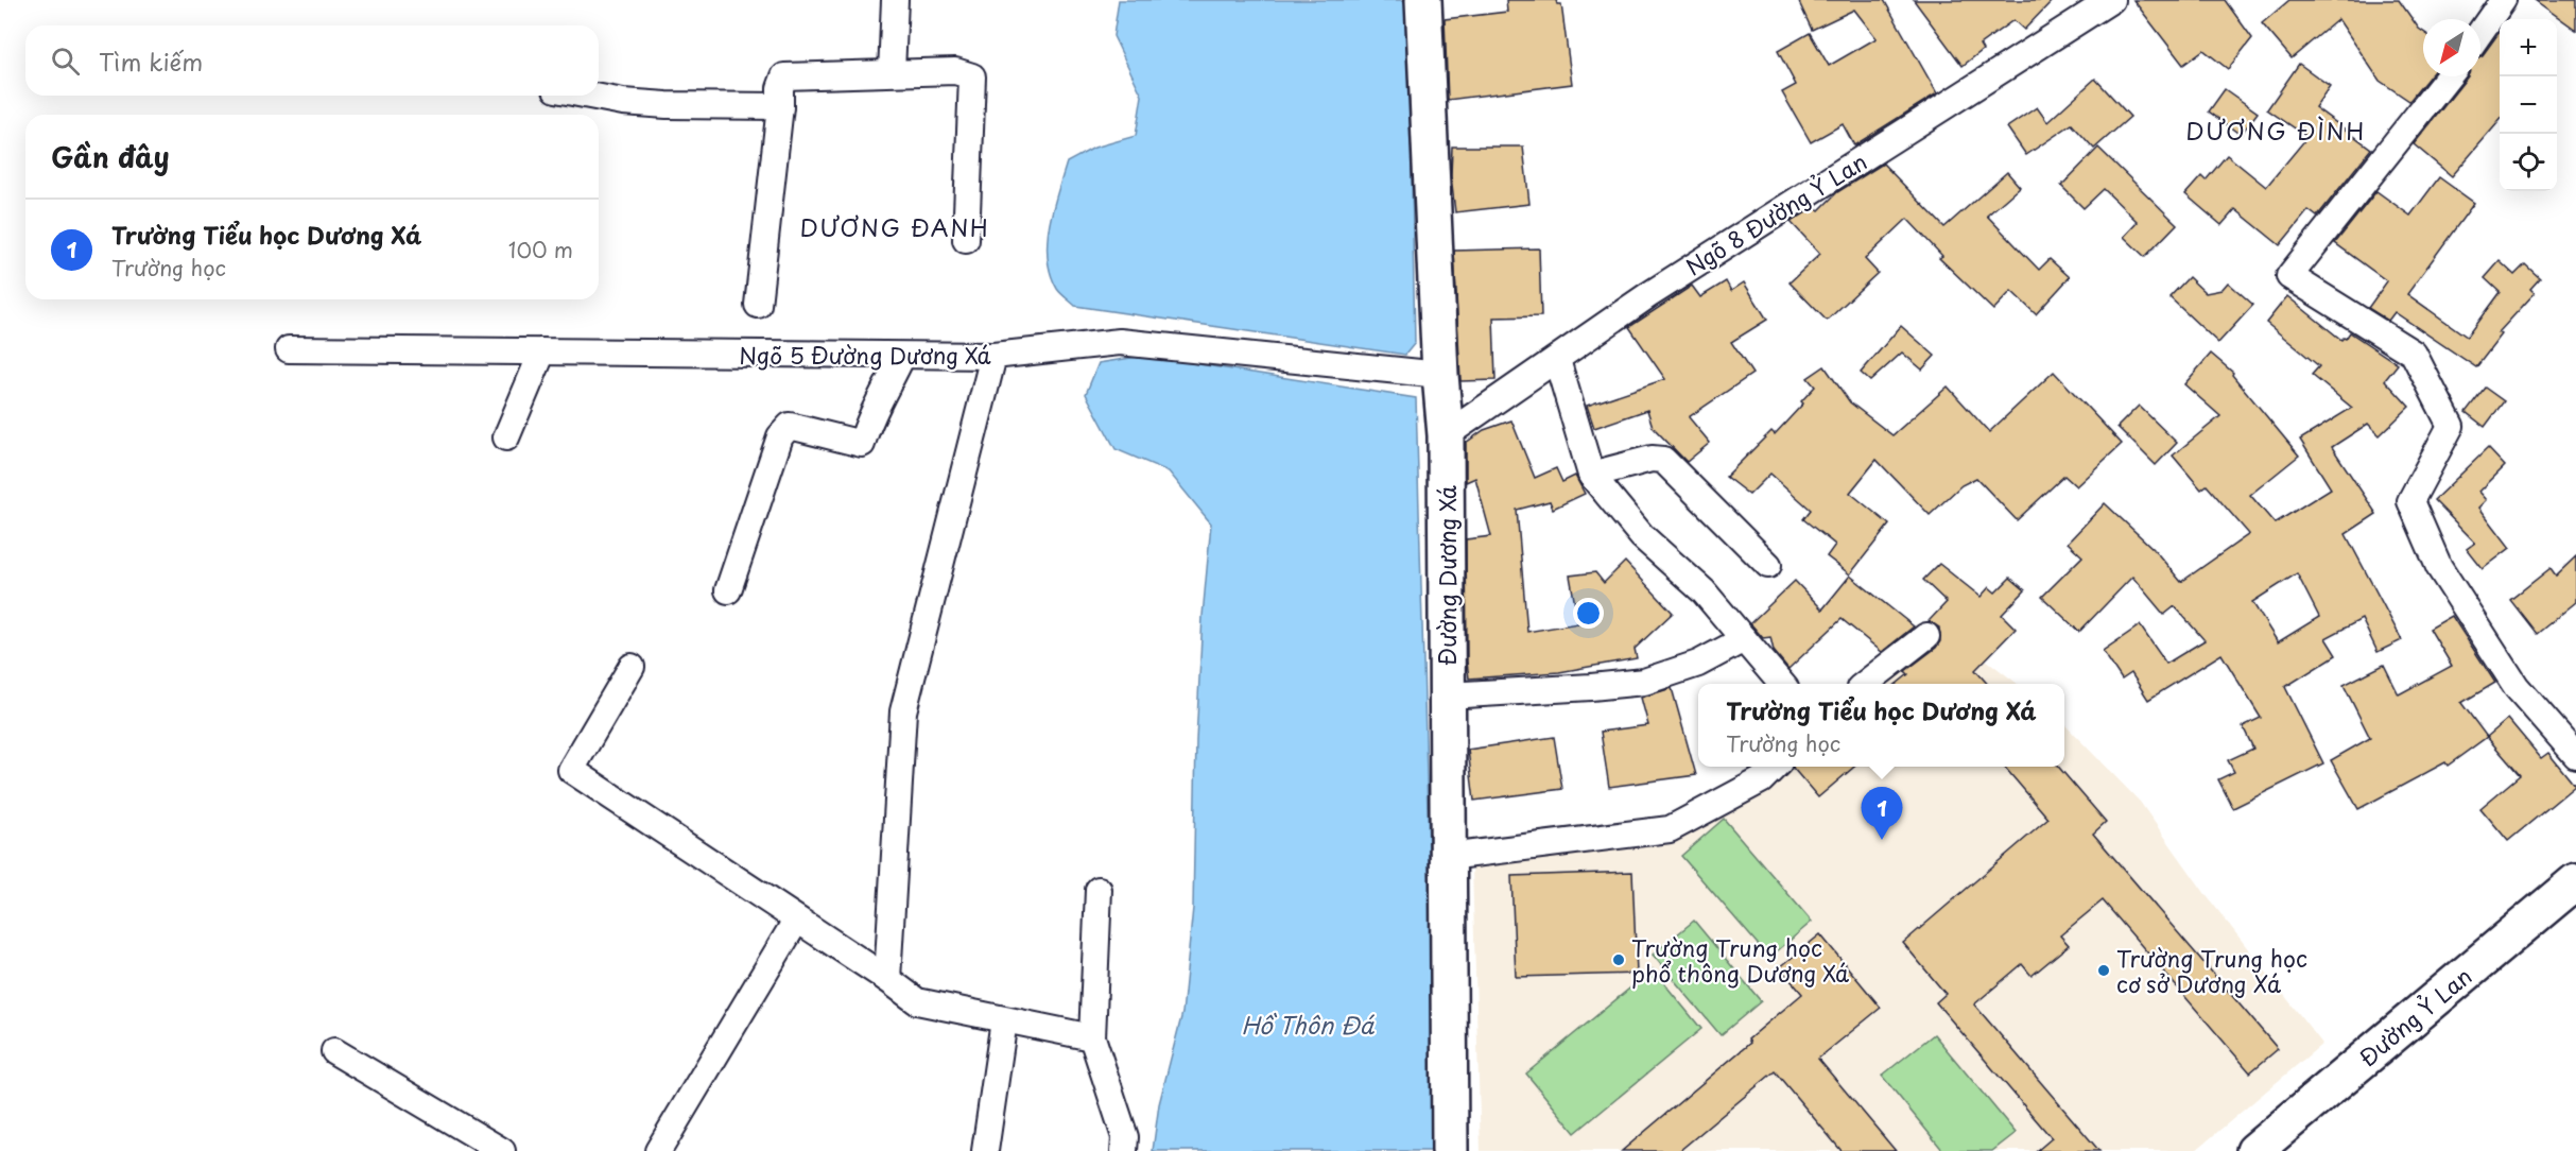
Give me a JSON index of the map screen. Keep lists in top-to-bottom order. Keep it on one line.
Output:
{"streets":{"street":["Ngõ 8 Đường Ỷ Lan","Ngõ 5 Đường Dương Xá","Đường Dương Xá","Đường Ỷ Lan"]},"crossings":[["Ngõ 8 Đường Ỷ Lan","Đường Dương Xá"],["Ngõ 5 Đường Dương Xá","Đường Dương Xá"]],"districts":["DƯƠNG ĐÌNH","DƯƠNG ĐANH"],"water":["Hồ Thôn Đá"],"places":["Trường Trung học phổ thông Dương Xá","Trường Trung học cơ sở Dương Xá"],"north":"bottom left","page":{"map_buttons":["+","−"],"search":"Tìm kiếm","heading":"Gần đây","list":[{"mark":"1","name":"Trường Tiểu học Dương Xá","note":"Trường học","value":"100 m"}],"popup":["Trường Tiểu học Dương Xá","Trường học"],"pins":"1"}}
